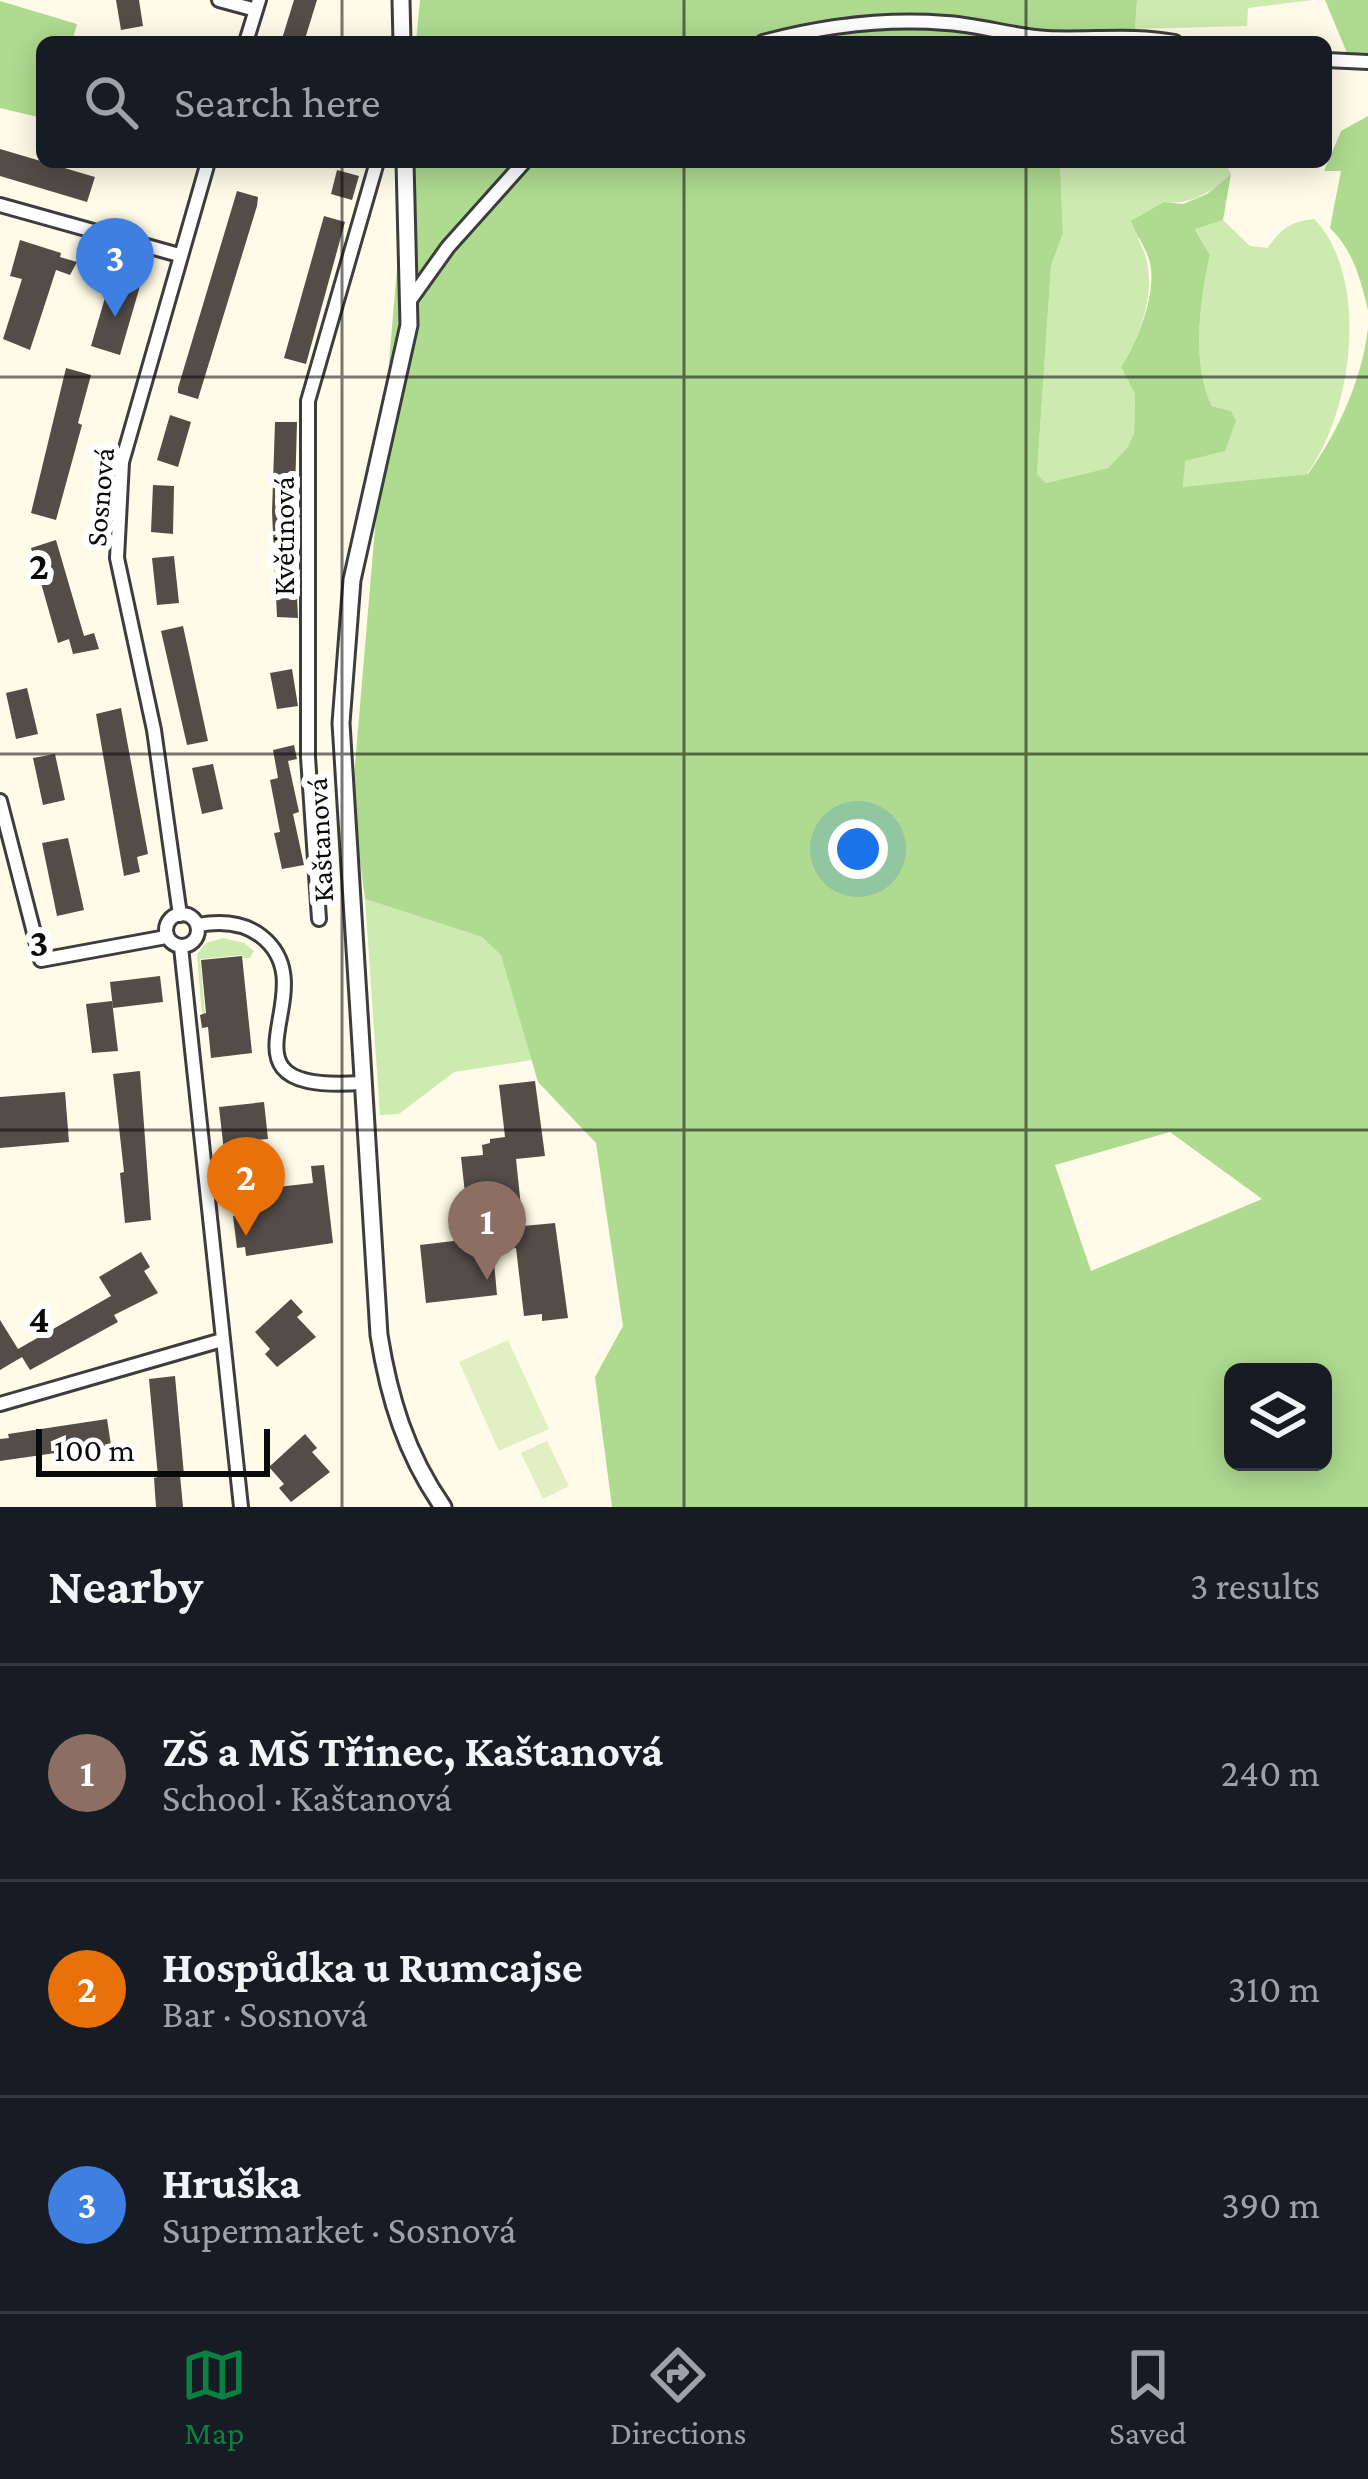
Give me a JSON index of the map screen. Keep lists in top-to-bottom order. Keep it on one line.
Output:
{"streets":{"street":["Sosnová","Květinová","Kaštanová"]},"scale_bar":"100 m","page":{"search":"Search here","pins":["3","2","1"],"scale":"100 m","heading":["Nearby","3 results"],"list":[{"mark":"1","name":"ZŠ a MŠ Třinec, Kaštanová","note":"School · Kaštanová","value":"240 m"},{"mark":"2","name":"Hospůdka u Rumcajse","note":"Bar · Sosnová","value":"310 m"},{"mark":"3","name":"Hruška","note":"Supermarket · Sosnová","value":"390 m"}],"nav":["Map","Directions","Saved"]},"grid":{"rows":["2","3","4"]}}
